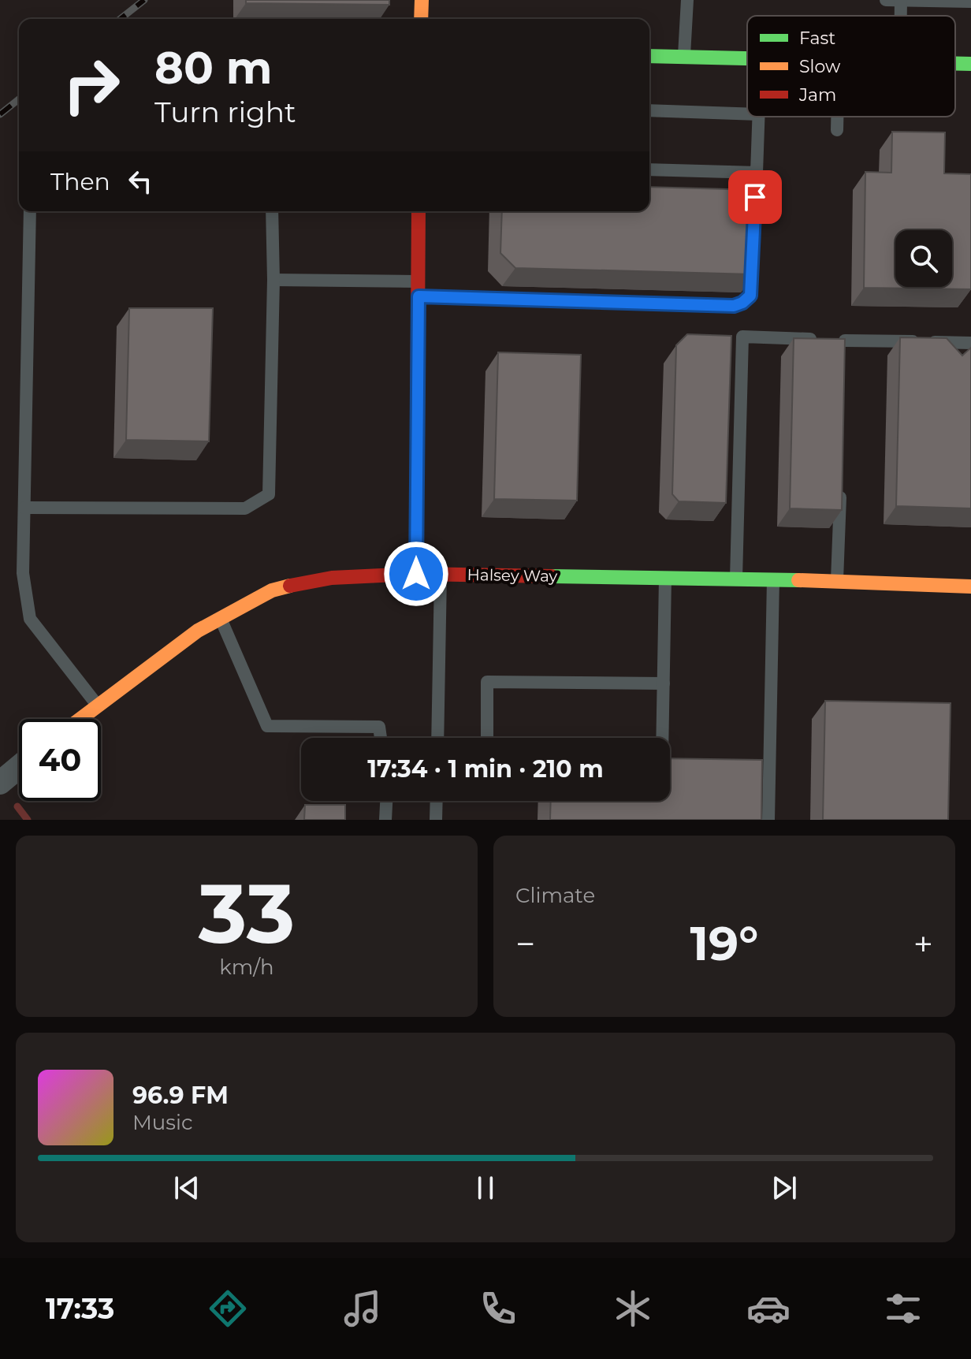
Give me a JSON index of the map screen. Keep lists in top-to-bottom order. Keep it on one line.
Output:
{"streets":{"street":["Halsey Way"]},"legend":["Fast","Slow","Jam"],"page":{"turn":["80 m","Turn right"],"then":"Then","limit":"40","trip":"17:34 · 1 min · 210 m","tile":[["33","km/h"],"Climate"],"heat":["−","19°","+"],"song":["96.9 FM","Music"],"tabs":"17:33"}}
